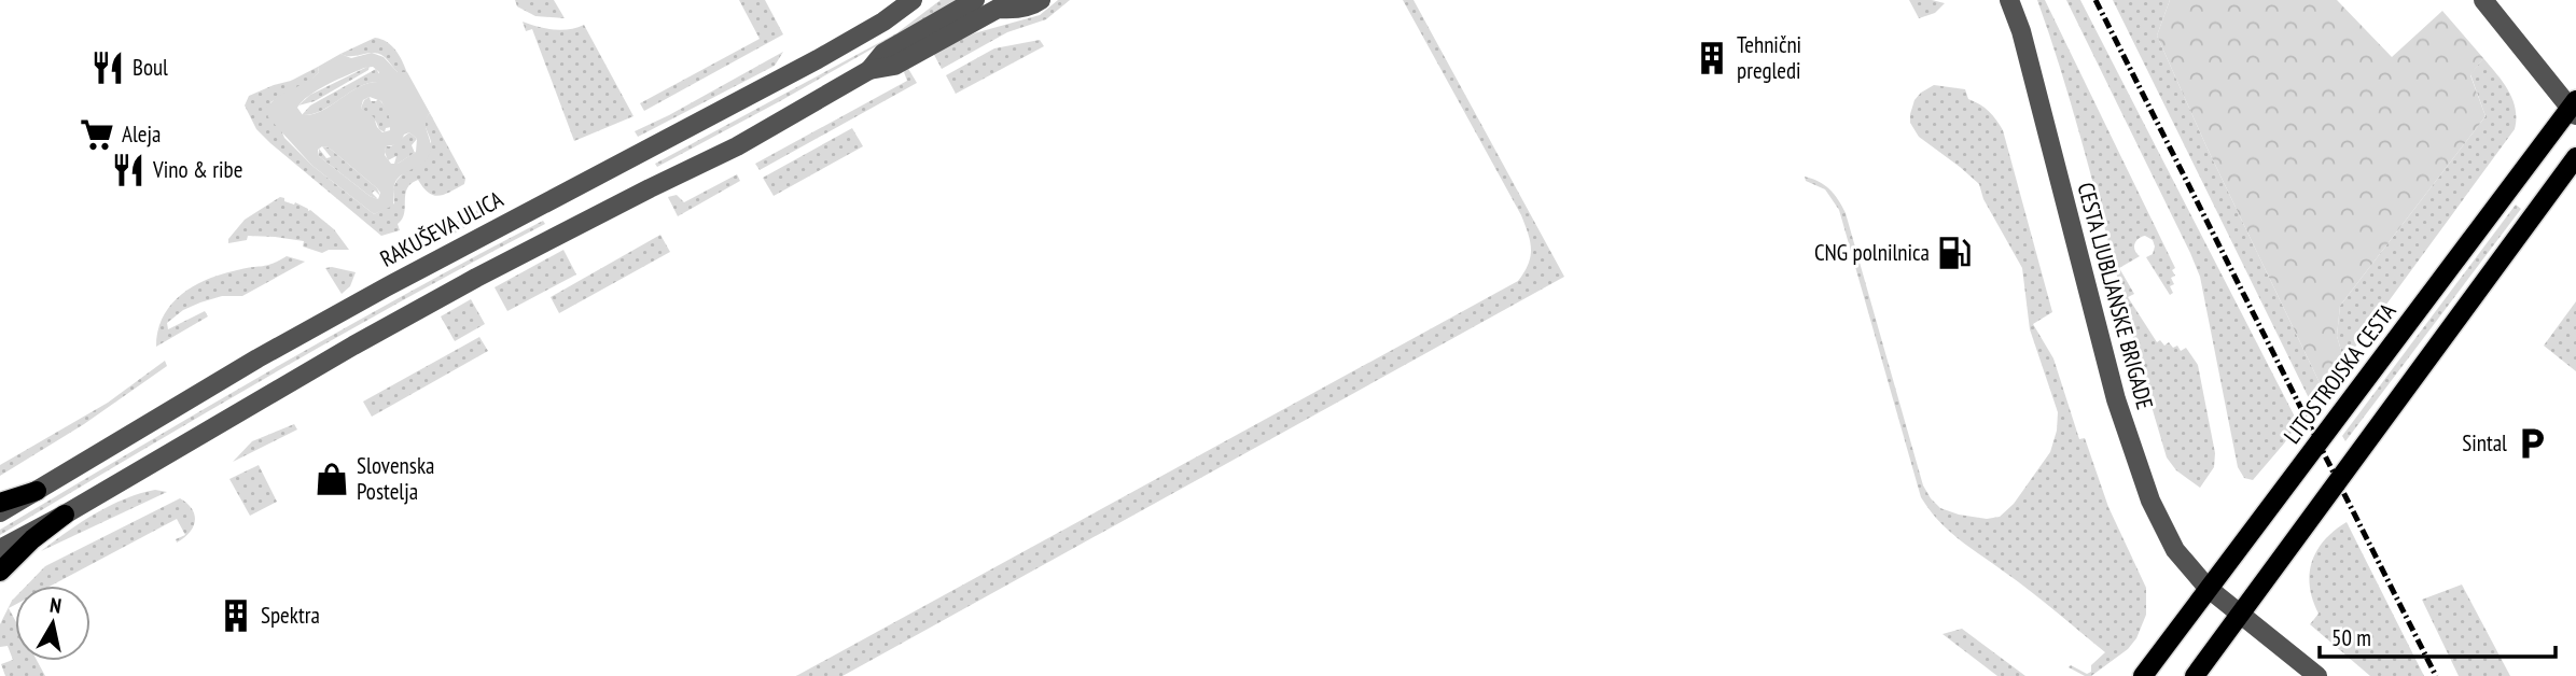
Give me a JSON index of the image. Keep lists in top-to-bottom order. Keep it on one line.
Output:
{"streets":{"main road":["LITOSTROJSKA CESTA"],"street":["RAKUŠEVA ULICA","CESTA LJUBLJANSKE BRIGADE"]},"crossings":[["CESTA LJUBLJANSKE BRIGADE","LITOSTROJSKA CESTA"]],"places":{"building":["Tehnični pregledi","Spektra"],"restaurant":["Boul","Vino & ribe"],"supermarket":["Aleja"],"fuel station":["CNG polnilnica"],"parking":["Sintal"],"shop":["Slovenska Postelja"]},"scale_bar":"50 m","north":"top"}
